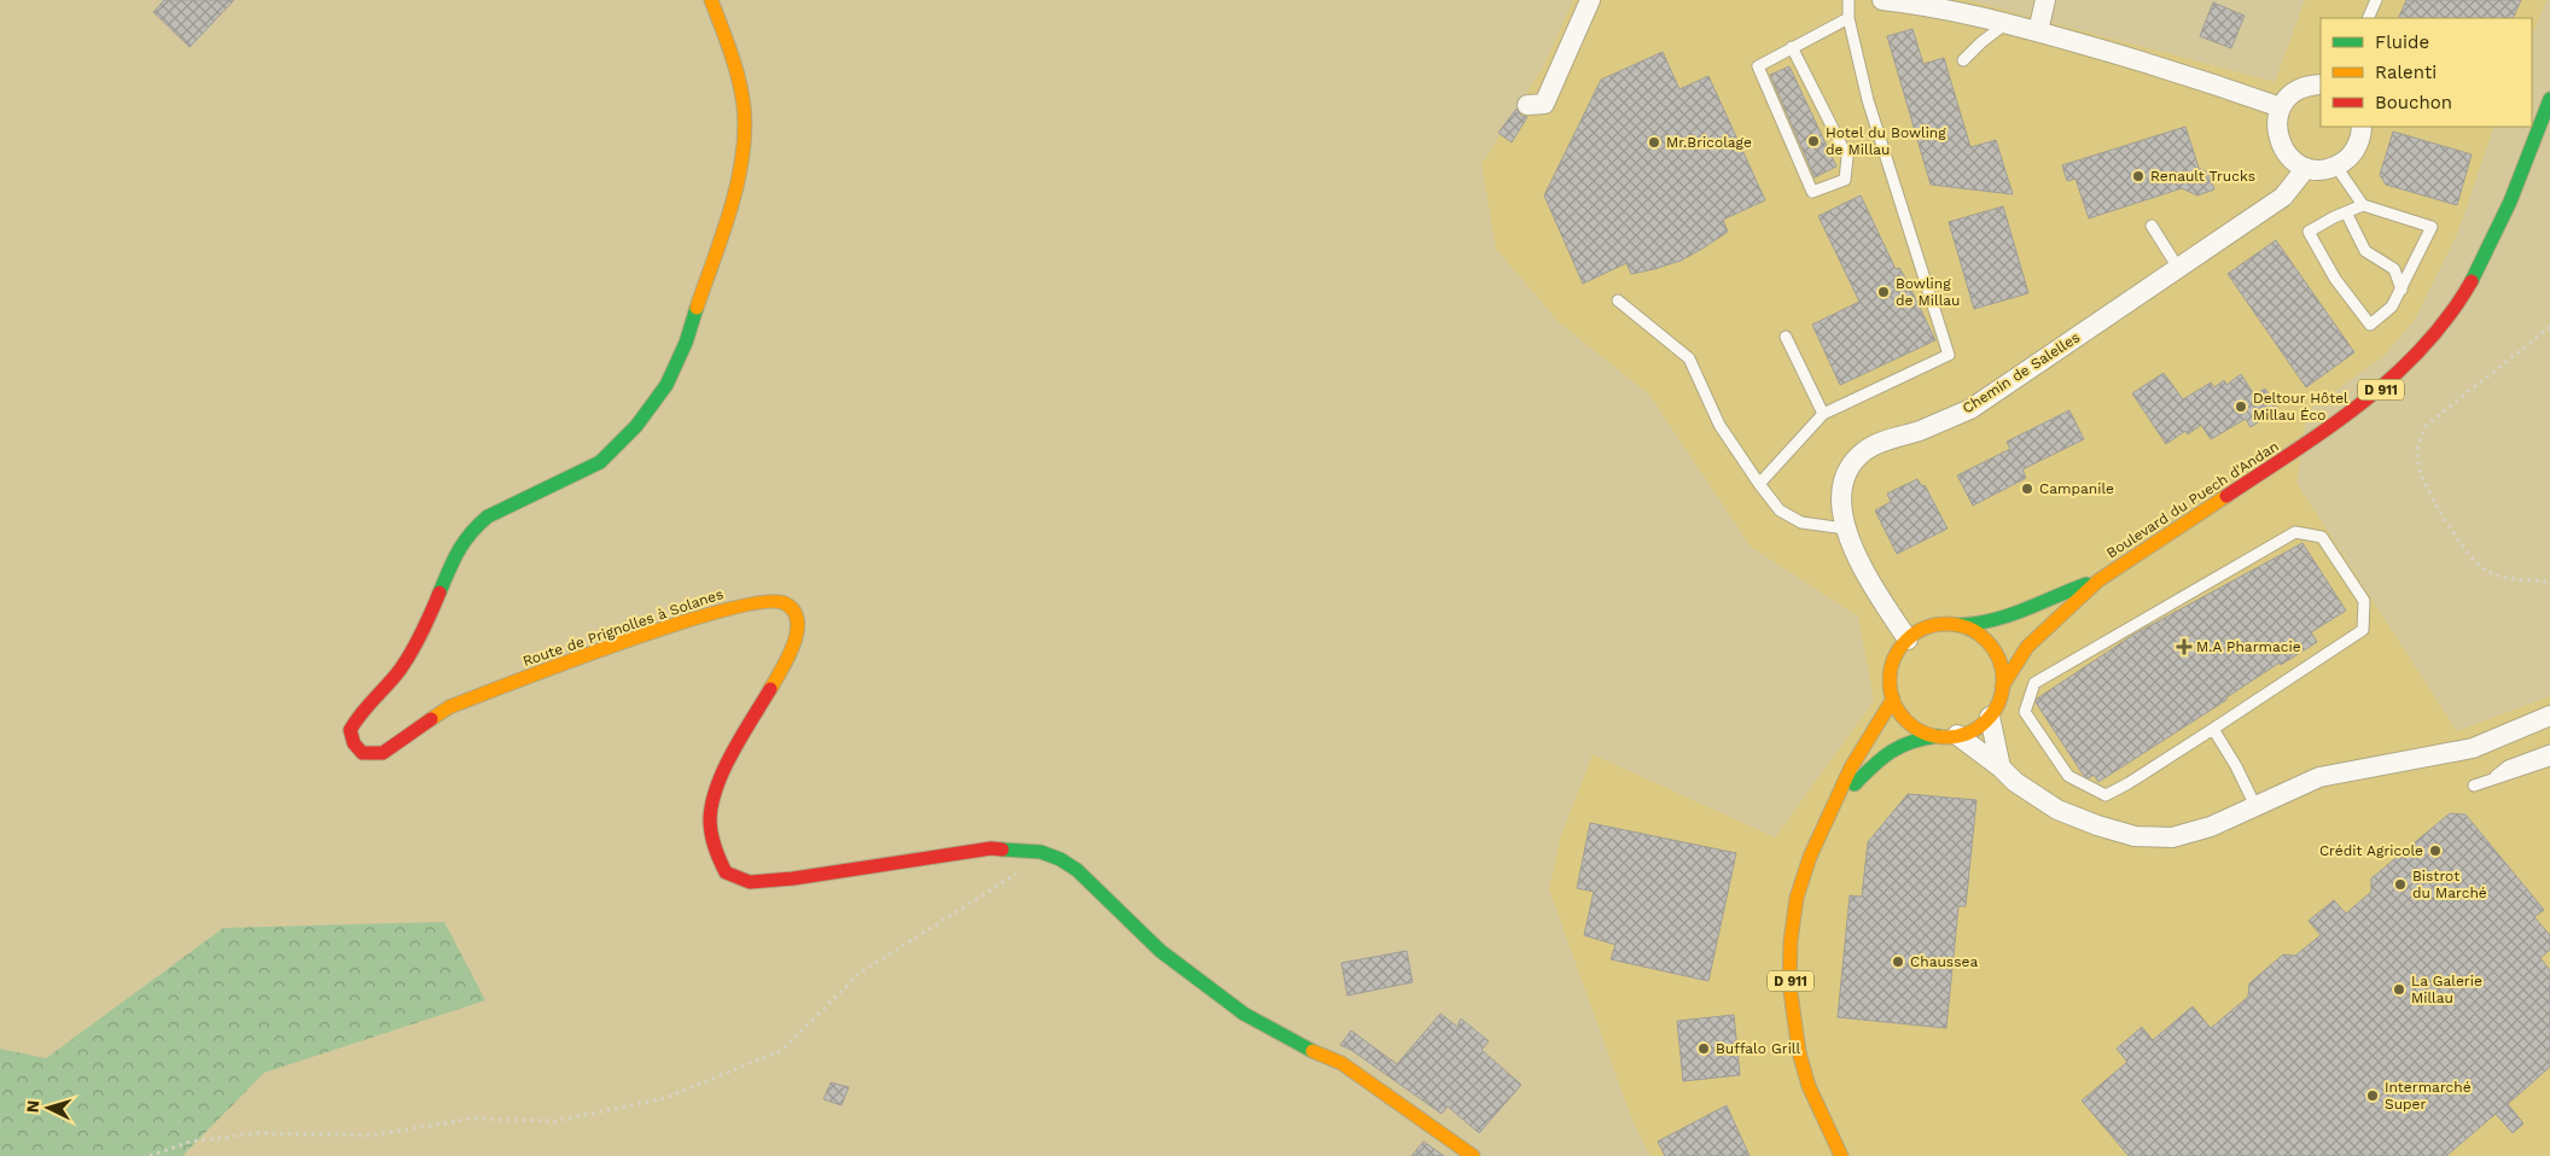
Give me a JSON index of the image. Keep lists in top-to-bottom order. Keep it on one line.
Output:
{"streets":{"street":["Chemin de Salelles","D 911","Boulevard du Puech d'Andan","Route de Prignolles à Solanes"]},"crossings":[["Chemin de Salelles","D 911"],["Chemin de Salelles","Boulevard du Puech d'Andan"],["D 911","Boulevard du Puech d'Andan"]],"places":{"other":["Hotel du Bowling de Millau","Mr.Bricolage","Renault Trucks","Bowling de Millau","Deltour Hôtel Millau Éco","Campanile","Crédit Agricole","Bistrot du Marché","Chaussea","La Galerie Millau","Buffalo Grill","Intermarché Super"],"health":["M.A Pharmacie"]},"legend":["Fluide","Ralenti","Bouchon"],"north":"left"}
